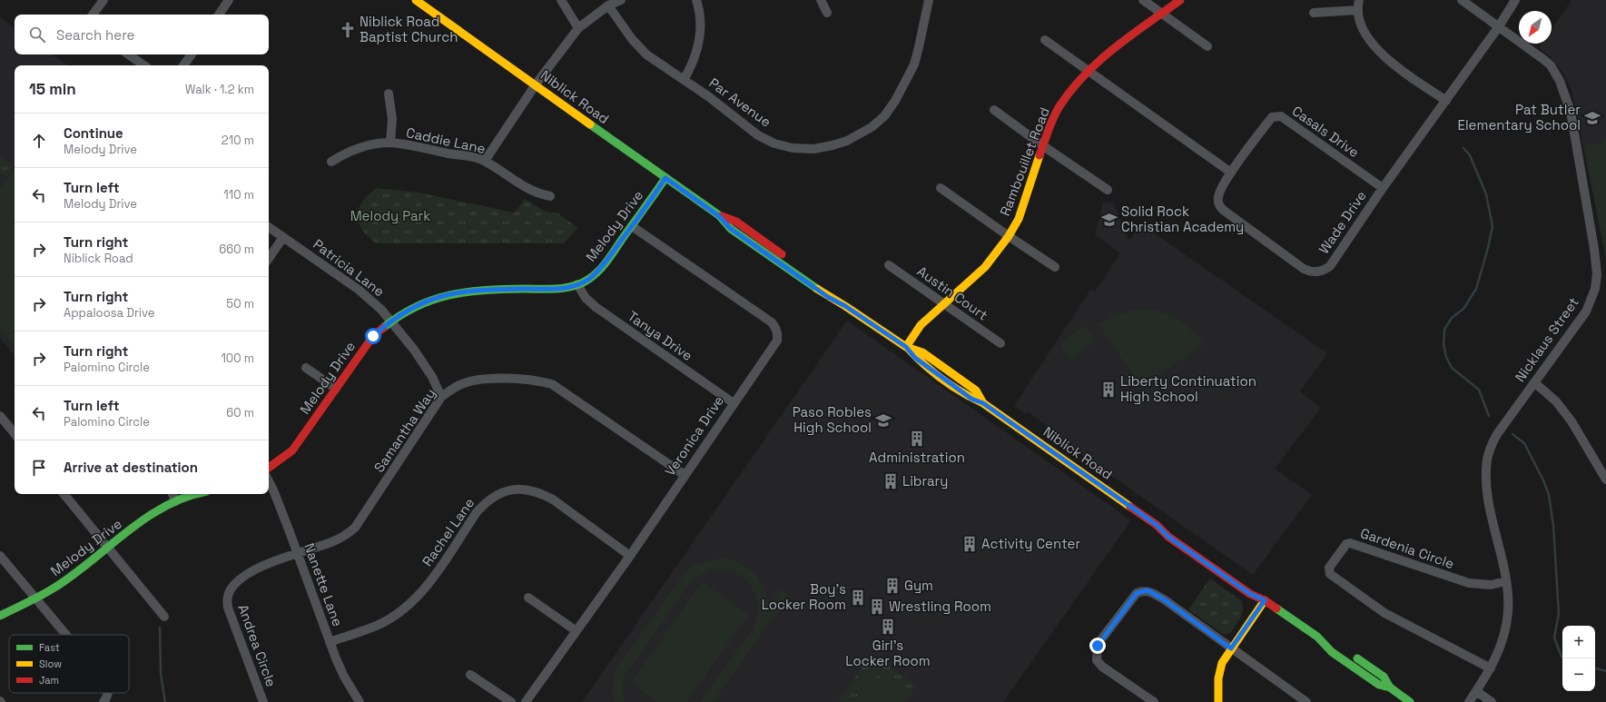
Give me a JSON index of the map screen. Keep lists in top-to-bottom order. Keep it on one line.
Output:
{"streets":{"main road":["Niblick Road","Rambouillet Road","Melody Drive"],"street":["Par Avenue","Casals Drive","Caddie Lane","Wade Drive","Patricia Lane","Austin Court","Tanya Drive","Nicklaus Street","Samantha Way","Veronica Drive","Rachel Lane","Gardenia Circle","Nanette Lane","Andrea Circle"]},"crossings":[["Niblick Road","Rambouillet Road"],["Niblick Road","Melody Drive"],["Casals Drive","Wade Drive"],["Rambouillet Road","Austin Court"],["Wade Drive","Nicklaus Street"],["Melody Drive","Patricia Lane"],["Melody Drive","Tanya Drive"],["Melody Drive","Veronica Drive"],["Patricia Lane","Samantha Way"],["Tanya Drive","Veronica Drive"],["Nicklaus Street","Gardenia Circle"],["Samantha Way","Veronica Drive"],["Samantha Way","Nanette Lane"],["Samantha Way","Andrea Circle"],["Veronica Drive","Rachel Lane"],["Rachel Lane","Nanette Lane"],["Nanette Lane","Andrea Circle"]],"parks":["Melody Park"],"places":{"church":["Niblick Road Baptist Church"],"school or university":["Pat Butler Elementary School","Solid Rock Christian Academy","Paso Robles High School"],"building":["Liberty Continuation High School","Administration","Library","Activity Center","Gym","Boy's Locker Room","Wrestling Room","Girl's Locker Room"]},"legend":["Fast","Slow","Jam"],"north":"bottom left","page":{"search":"Search here","heading":["15 min","Walk · 1.2 km"],"list":[["Continue","Melody Drive","210 m"],["Turn left","Melody Drive","110 m"],["Turn right","Niblick Road","660 m"],["Turn right","Appaloosa Drive","50 m"],["Turn right","Palomino Circle","100 m"],["Turn left","Palomino Circle","60 m"],"Arrive at destination"],"map_buttons":["+","−"]}}
